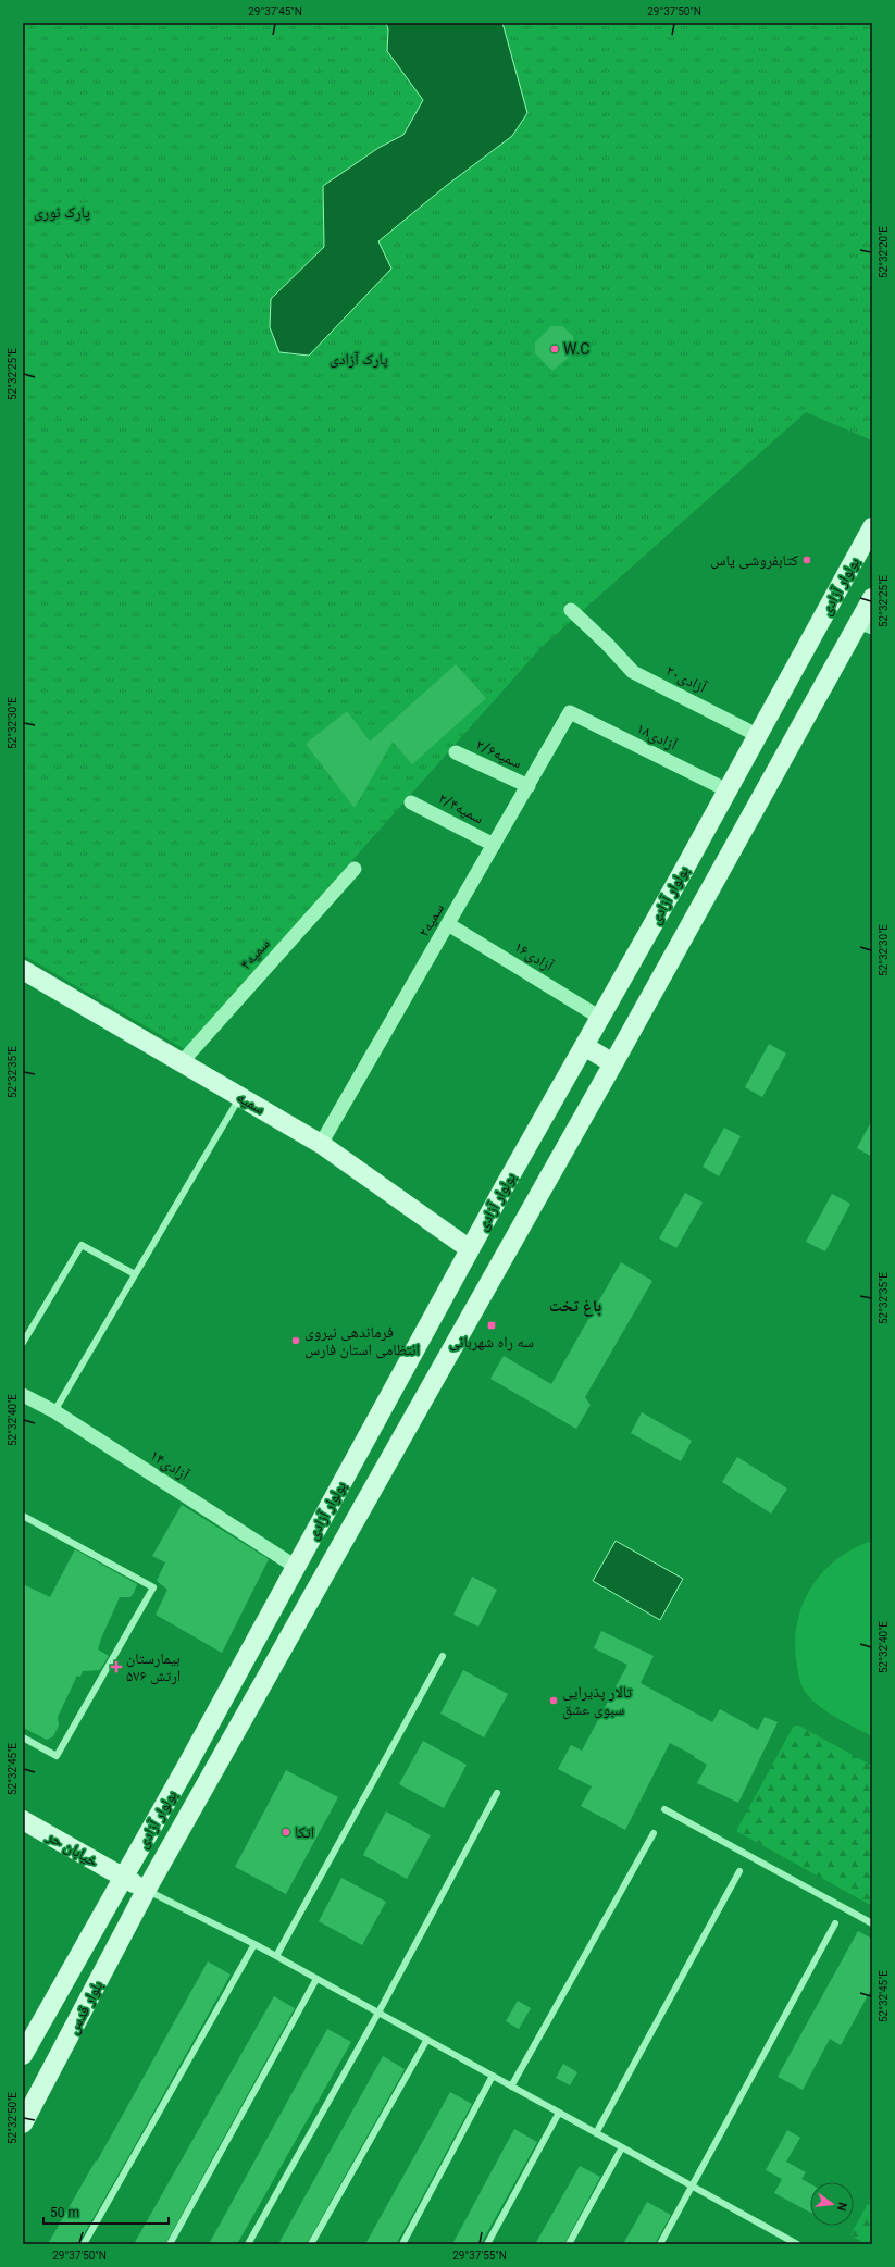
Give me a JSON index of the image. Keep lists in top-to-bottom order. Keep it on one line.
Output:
{"streets":{"main road":["بولوار آزادی","سمیه","خیابان حر","بلوار قدس"],"street":["آزادی۲۰","آزادی۱۸","سمیه۲/۶","سمیه۲/۴","۲سمیه","سمیه۴","آزادی۱۶","آزادی۱۴"]},"crossings":[["بولوار آزادی","آزادی۲۰"],["بولوار آزادی","آزادی۱۸"],["بولوار آزادی","آزادی۱۶"],["بولوار آزادی","سمیه"],["بولوار آزادی","آزادی۱۴"],["بولوار آزادی","خیابان حر"],["بولوار آزادی","بلوار قدس"],["آزادی۱۸","۲سمیه"],["سمیه۲/۶","۲سمیه"],["سمیه۲/۴","۲سمیه"],["۲سمیه","آزادی۱۶"],["۲سمیه","سمیه"],["سمیه۴","سمیه"],["خیابان حر","بلوار قدس"]],"districts":["باغ تخت"],"parks":["پارک نوری","پارک آزادی"],"places":{"other":["W.C","کتابفروشی یاس","فرماندهی نیروی انتظامی استان فارس","تالار پذیرایی سبوی عشق","اتکا"],"transit":["سه راه شهربانی"],"health":["بیمارستان ۵۷۶ ارتش"]},"scale_bar":"50 m","north":"right","coordinates":["29°37'45\"N","29°37'50\"N","52°32'20\"E","52°32'25\"E","52°32'30\"E","52°32'35\"E","52°32'40\"E","52°32'45\"E","52°32'50\"E","29°37'55\"N"]}
